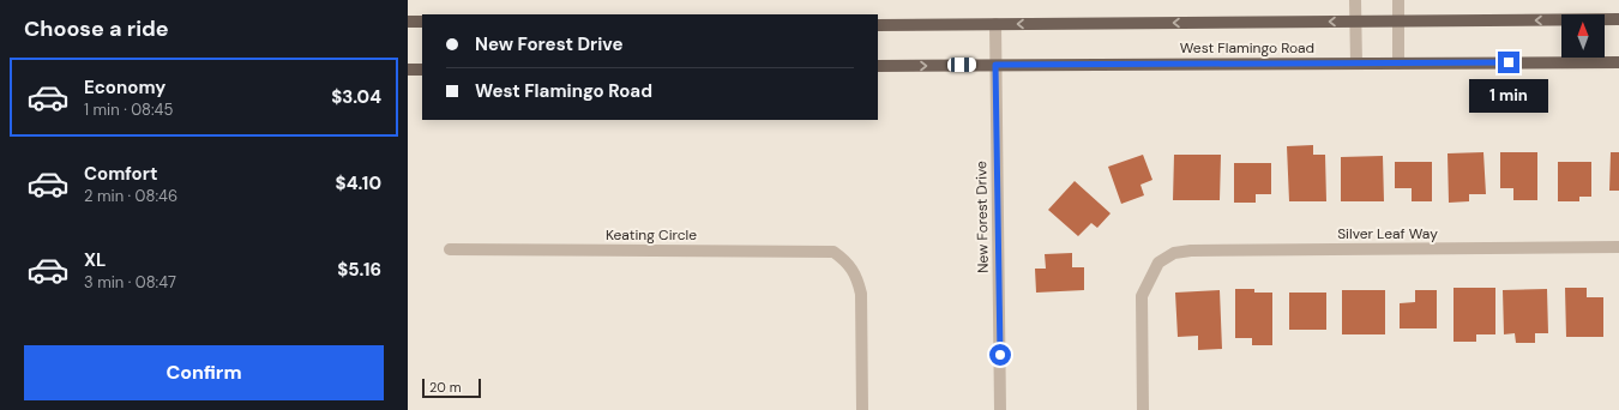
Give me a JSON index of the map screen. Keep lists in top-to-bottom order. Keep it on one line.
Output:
{"streets":{"main road":["West Flamingo Road"],"street":["New Forest Drive","Silver Leaf Way","Keating Circle"]},"crossings":[["West Flamingo Road","New Forest Drive"]],"scale_bar":"20 m","north":"top","page":{"heading":"Choose a ride","banner":["New Forest Drive","West Flamingo Road"],"list":[{"name":"Economy","note":"1 min · 08:45","value":"$3.04"},{"name":"Comfort","note":"2 min · 08:46","value":"$4.10"},{"name":"XL","note":"3 min · 08:47","value":"$5.16"}],"bubble":"1 min","buttons":"Confirm","scale":"20 m"}}
